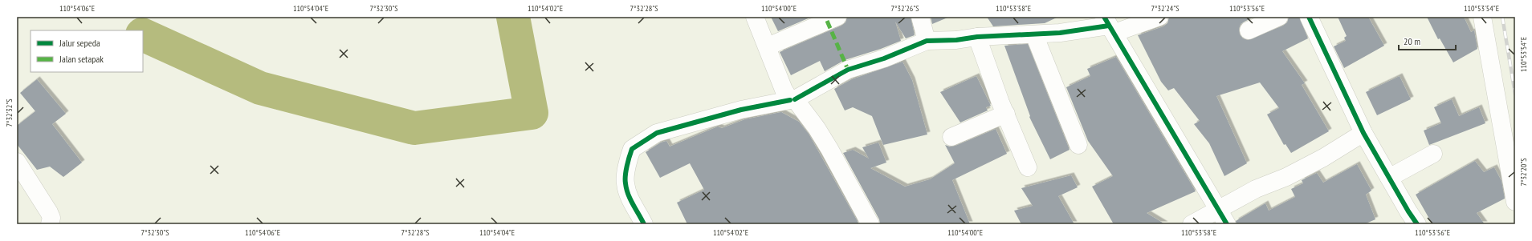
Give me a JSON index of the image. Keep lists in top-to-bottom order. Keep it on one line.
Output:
{"legend":["Jalur sepeda","Jalan setapak"],"scale_bar":"20 m","coordinates":["110°54'06\"E","110°54'04\"E","7°32'30\"S","110°54'02\"E","7°32'28\"S","110°54'00\"E","7°32'26\"S","110°53'58\"E","7°32'24\"S","110°53'56\"E","110°53'54\"E","7°32'32\"S","7°32'20\"S"]}
